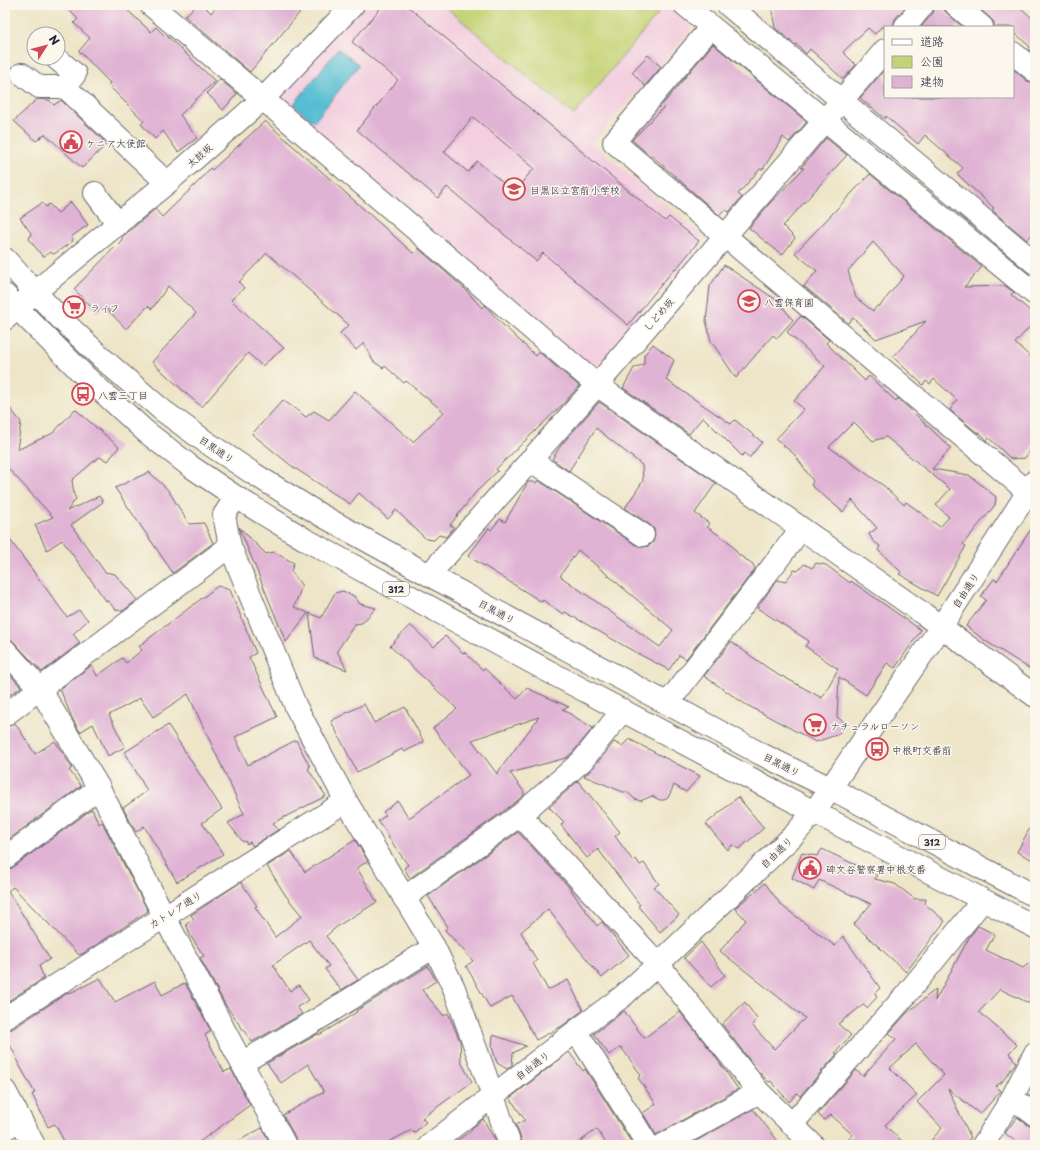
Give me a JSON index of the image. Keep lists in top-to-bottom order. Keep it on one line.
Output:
{"streets":{"street":["太鼓坂","しどめ坂","目黒通り","312","自由通り","カトレア通り"]},"crossings":[["太鼓坂","目黒通り"],["太鼓坂","312"],["しどめ坂","目黒通り"],["目黒通り","自由通り"],["312","自由通り"]],"places":{"public building":["ケニア大使館","碑文谷警察署中根交番"],"school or university":["目黒区立宮前小学校","八雲保育園"],"supermarket":["ライフ","ナチュラルローソン"],"bus stop":["八雲三丁目","中根町交番前"]},"legend":["道路","公園","建物"],"north":"top right"}
